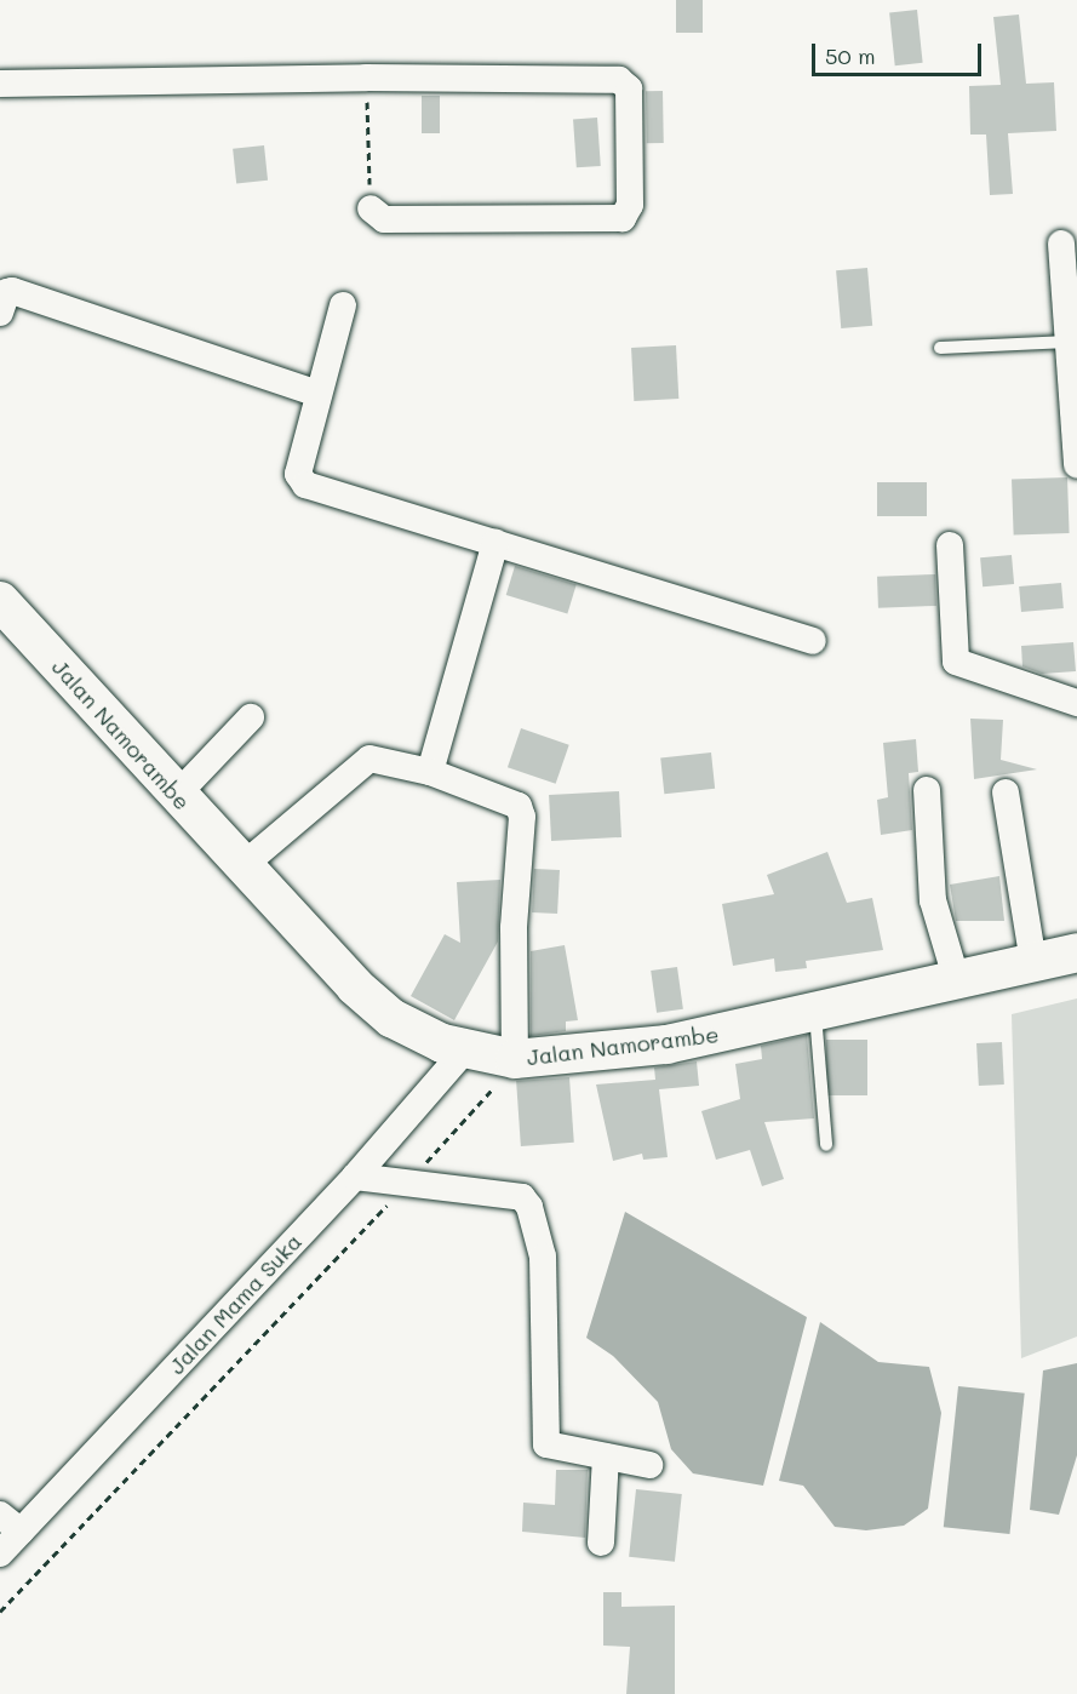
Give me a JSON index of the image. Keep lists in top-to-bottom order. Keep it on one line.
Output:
{"streets":{"main road":["Jalan Namorambe"],"street":["Jalan Mama Suka"]},"crossings":[["Jalan Namorambe","Jalan Mama Suka"]],"scale_bar":"50 m"}
